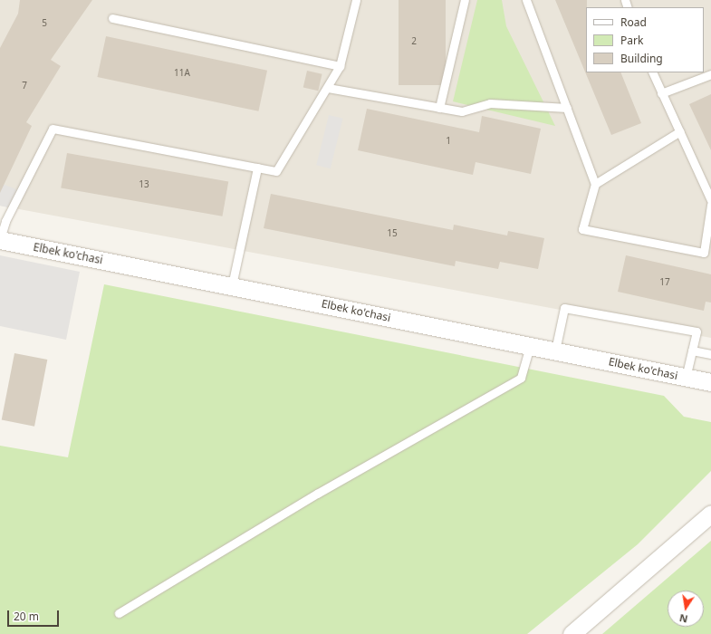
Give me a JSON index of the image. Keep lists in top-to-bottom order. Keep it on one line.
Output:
{"streets":{"street":["Elbek ko'chasi"]},"house_numbers":["5","2","11A","7","1","13","15","17"],"legend":["Road","Park","Building"],"scale_bar":"20 m","north":"bottom"}
